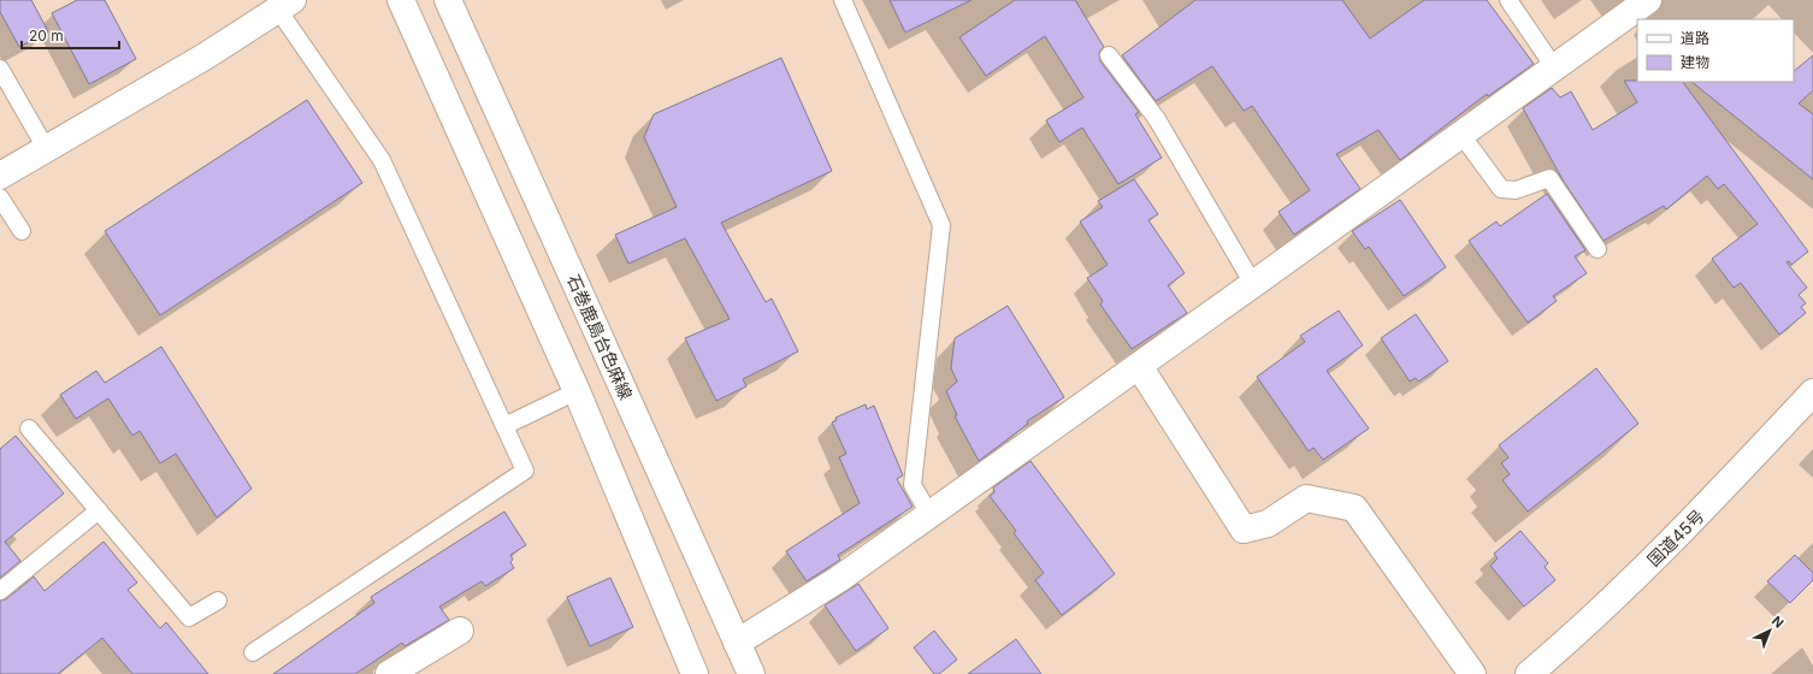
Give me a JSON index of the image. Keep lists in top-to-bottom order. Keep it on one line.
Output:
{"streets":{"main road":["石巻鹿島台色麻線","国道45号"]},"legend":["道路","建物"],"scale_bar":"20 m","north":"top right"}
